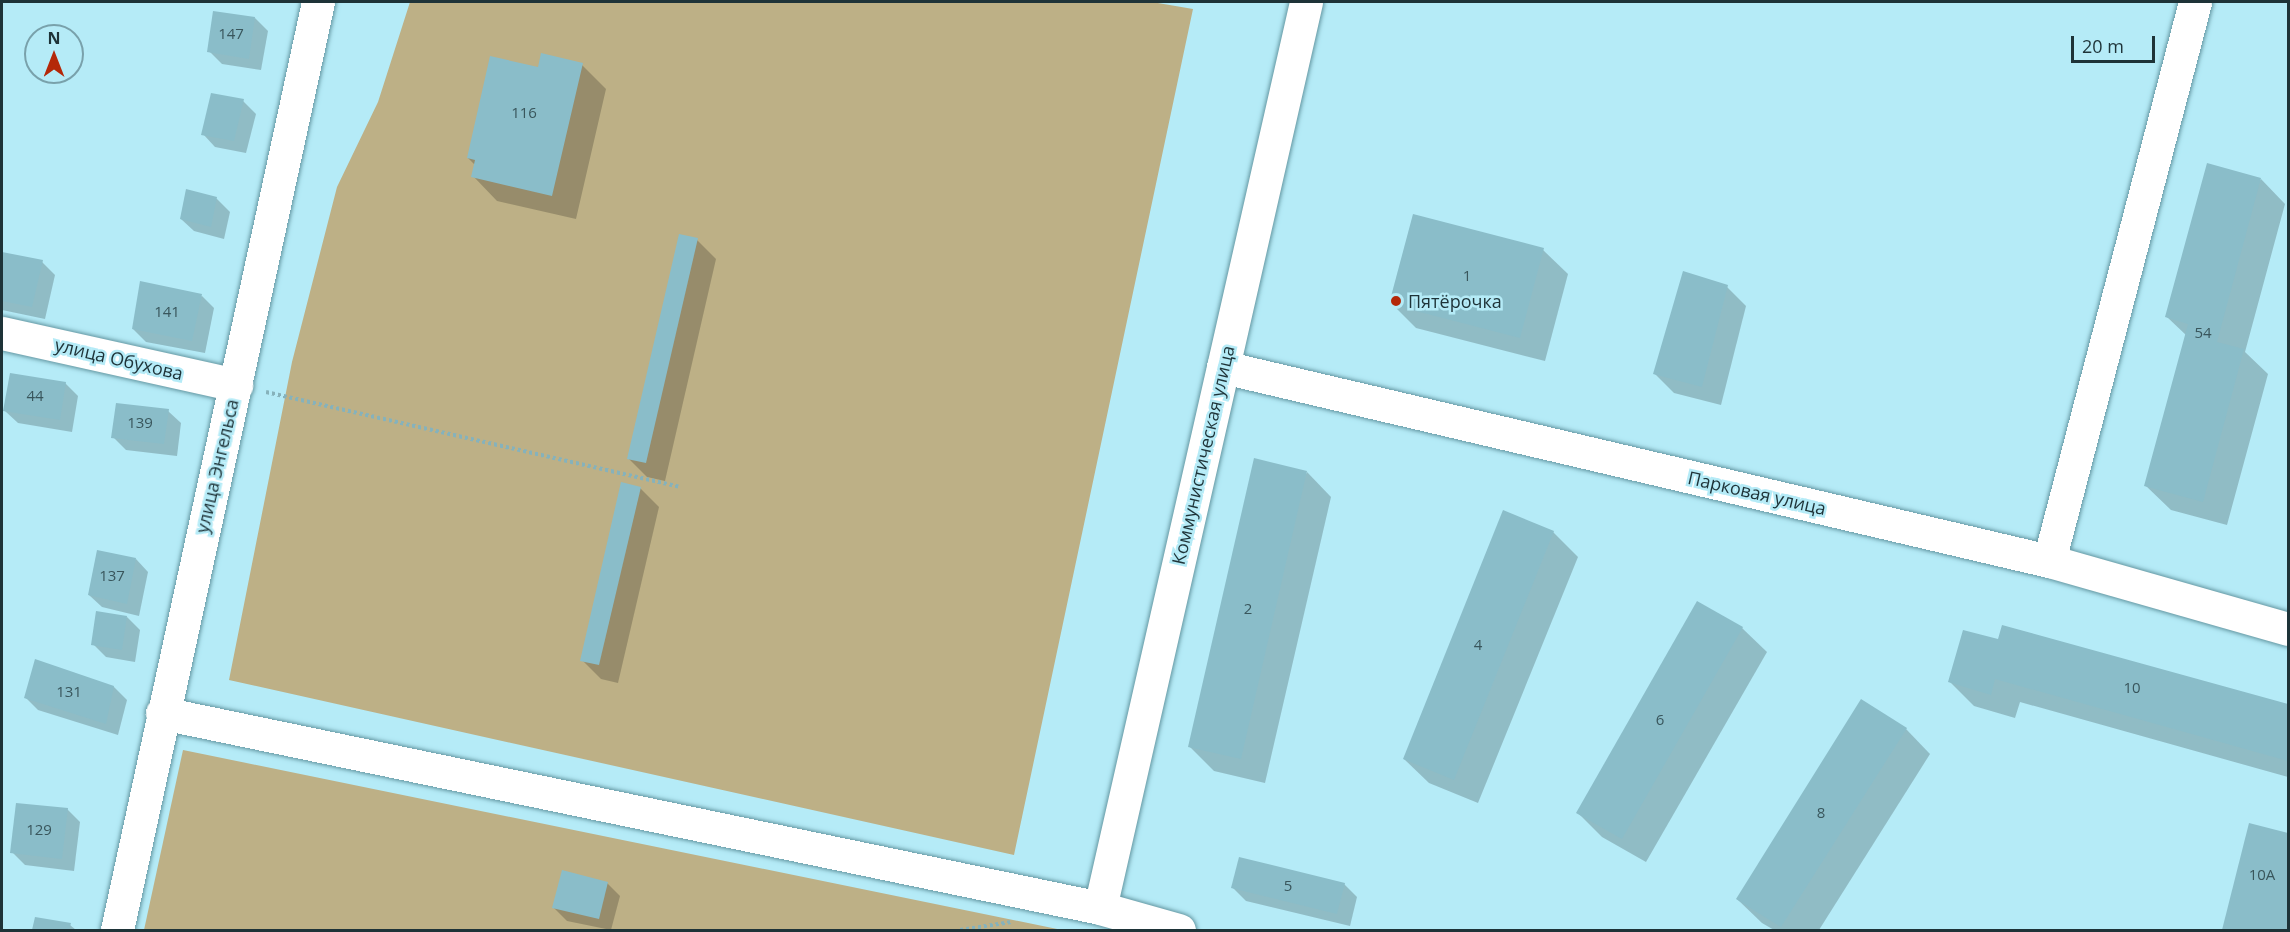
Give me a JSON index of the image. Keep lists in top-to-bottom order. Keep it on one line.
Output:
{"streets":{"street":["улица Обухова","Коммунистическая улица","улица Энгельса","Парковая улица"]},"crossings":[["улица Обухова","улица Энгельса"],["Коммунистическая улица","Парковая улица"]],"places":["Пятёрочка"],"house_numbers":["147","116","1","141","54","44","139","137","2","4","10","131","6","8","129","10А","5"],"scale_bar":"20 m","north":"top"}
